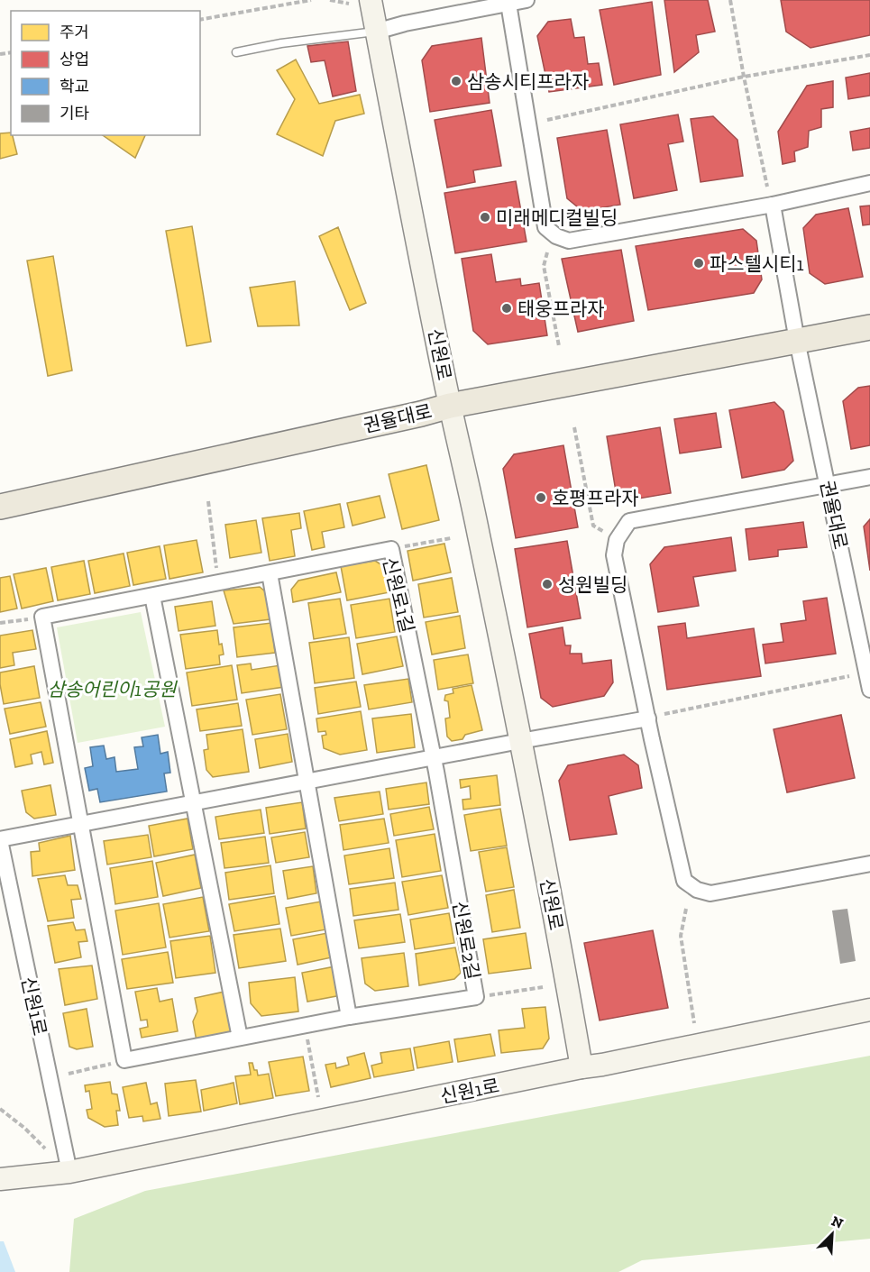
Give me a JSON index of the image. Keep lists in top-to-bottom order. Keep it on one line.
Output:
{"streets":{"main road":["권율대로"],"street":["신원로","신원로1길","신원로2길","신원1로"]},"crossings":[["신원로","권율대로"],["신원로","신원1로"],["신원로1길","신원로2길"]],"parks":["삼송어린이1공원"],"places":["삼송시티프라자","미래메디컬빌딩","파스텔시티1","태웅프라자","호평프라자","성원빌딩"],"legend":["주거","상업","학교","기타"],"north":"top right"}
